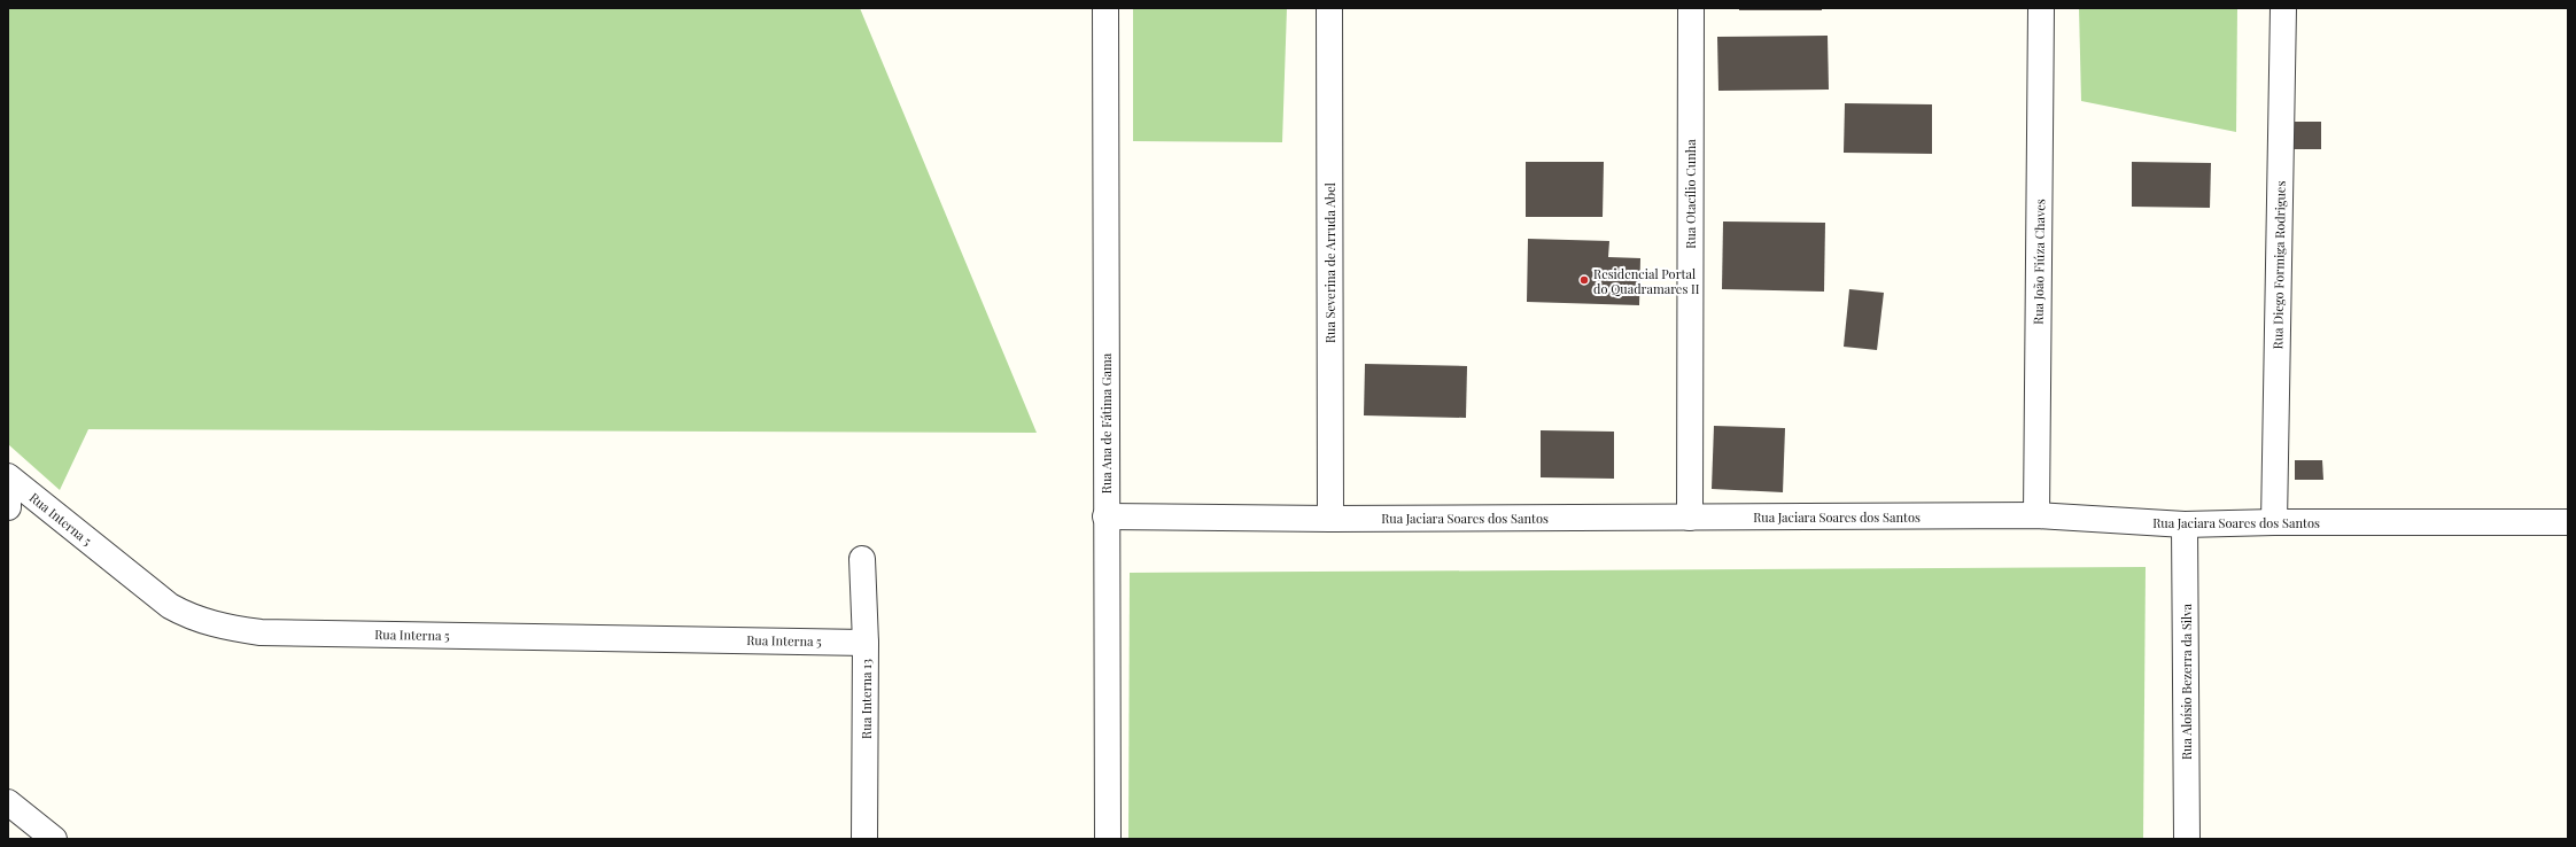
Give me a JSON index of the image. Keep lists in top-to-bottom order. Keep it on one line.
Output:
{"streets":{"street":["Rua Otacílio Cunha","Rua João Fiúza Chaves","Rua Severina de Arruda Abel","Rua Diego Formiga Rodrigues","Rua Ana de Fátima Gama","Rua Jaciara Soares dos Santos","Rua Interna 5","Rua Aloísio Bezerra da Silva","Rua Interna 13"]},"crossings":[["Rua Otacílio Cunha","Rua Jaciara Soares dos Santos"],["Rua João Fiúza Chaves","Rua Jaciara Soares dos Santos"],["Rua Severina de Arruda Abel","Rua Jaciara Soares dos Santos"],["Rua Diego Formiga Rodrigues","Rua Jaciara Soares dos Santos"],["Rua Ana de Fátima Gama","Rua Jaciara Soares dos Santos"],["Rua Jaciara Soares dos Santos","Rua Aloísio Bezerra da Silva"],["Rua Interna 5","Rua Interna 13"]],"places":["Residencial Portal do Quadramares II"]}
